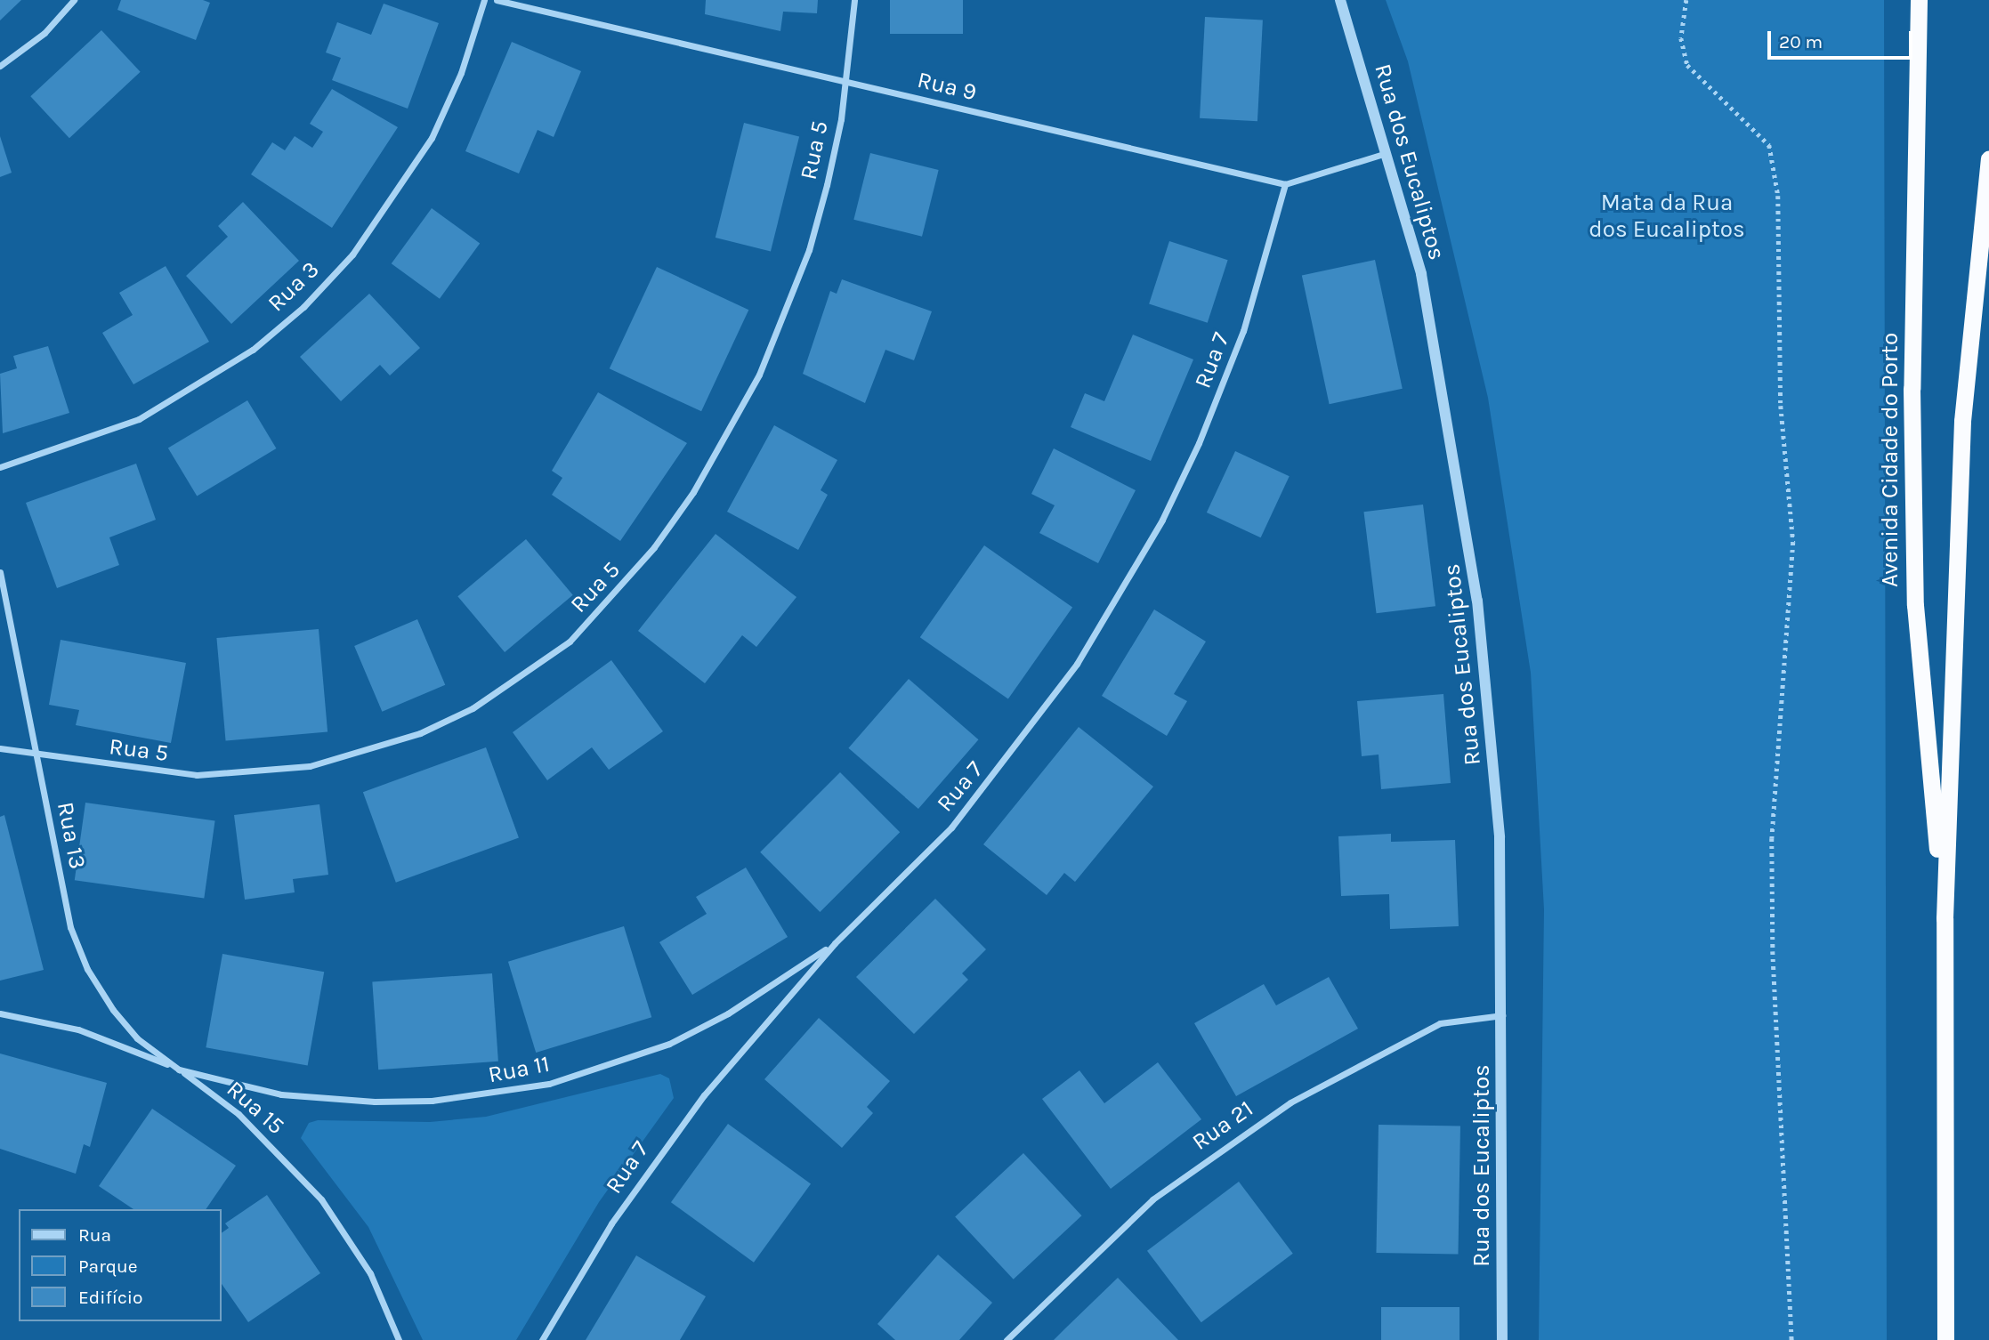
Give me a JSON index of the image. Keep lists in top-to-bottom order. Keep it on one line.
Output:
{"streets":{"highway":["Avenida Cidade do Porto"],"street":["Rua 9","Rua 5","Rua dos Eucaliptos","Rua 3","Rua 7","Rua 13","Rua 11","Rua 15","Rua 21"]},"crossings":[["Rua 9","Rua 5"],["Rua 9","Rua 7"],["Rua 5","Rua 13"],["Rua dos Eucaliptos","Rua 21"],["Rua 7","Rua 11"],["Rua 13","Rua 11"],["Rua 13","Rua 15"],["Rua 11","Rua 15"]],"parks":["Mata da Rua dos Eucaliptos"],"legend":["Rua","Parque","Edifício"],"scale_bar":"20 m"}
